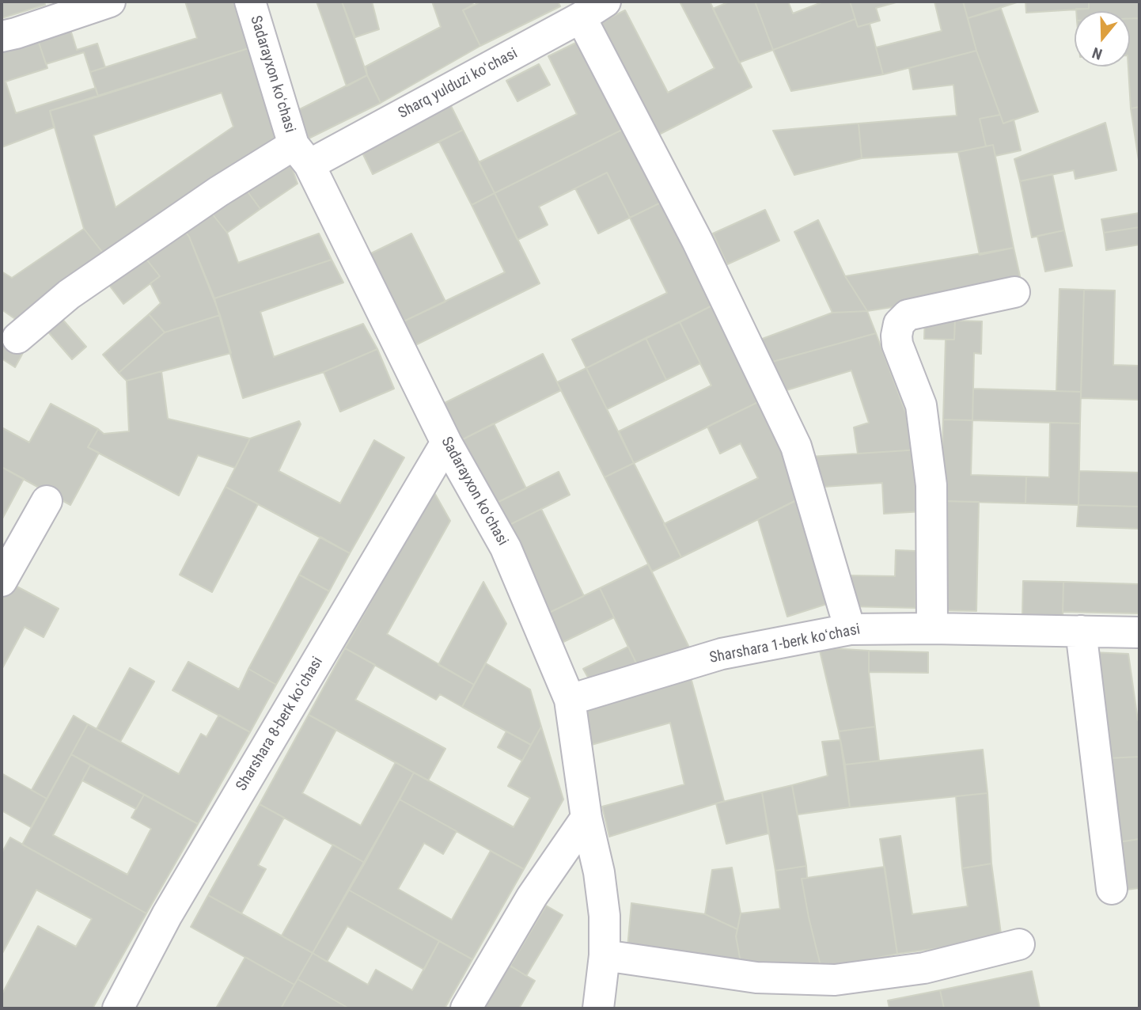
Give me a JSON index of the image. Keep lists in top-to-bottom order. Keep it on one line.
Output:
{"streets":{"street":["Sadarayxon koʻchasi","Sharq yulduzi koʻchasi","Sharshara 1-berk koʻchasi","Sharshara 8-berk koʻchasi"]},"crossings":[["Sadarayxon koʻchasi","Sharq yulduzi koʻchasi"],["Sadarayxon koʻchasi","Sharshara 1-berk koʻchasi"],["Sadarayxon koʻchasi","Sharshara 8-berk koʻchasi"]],"north":"bottom"}
